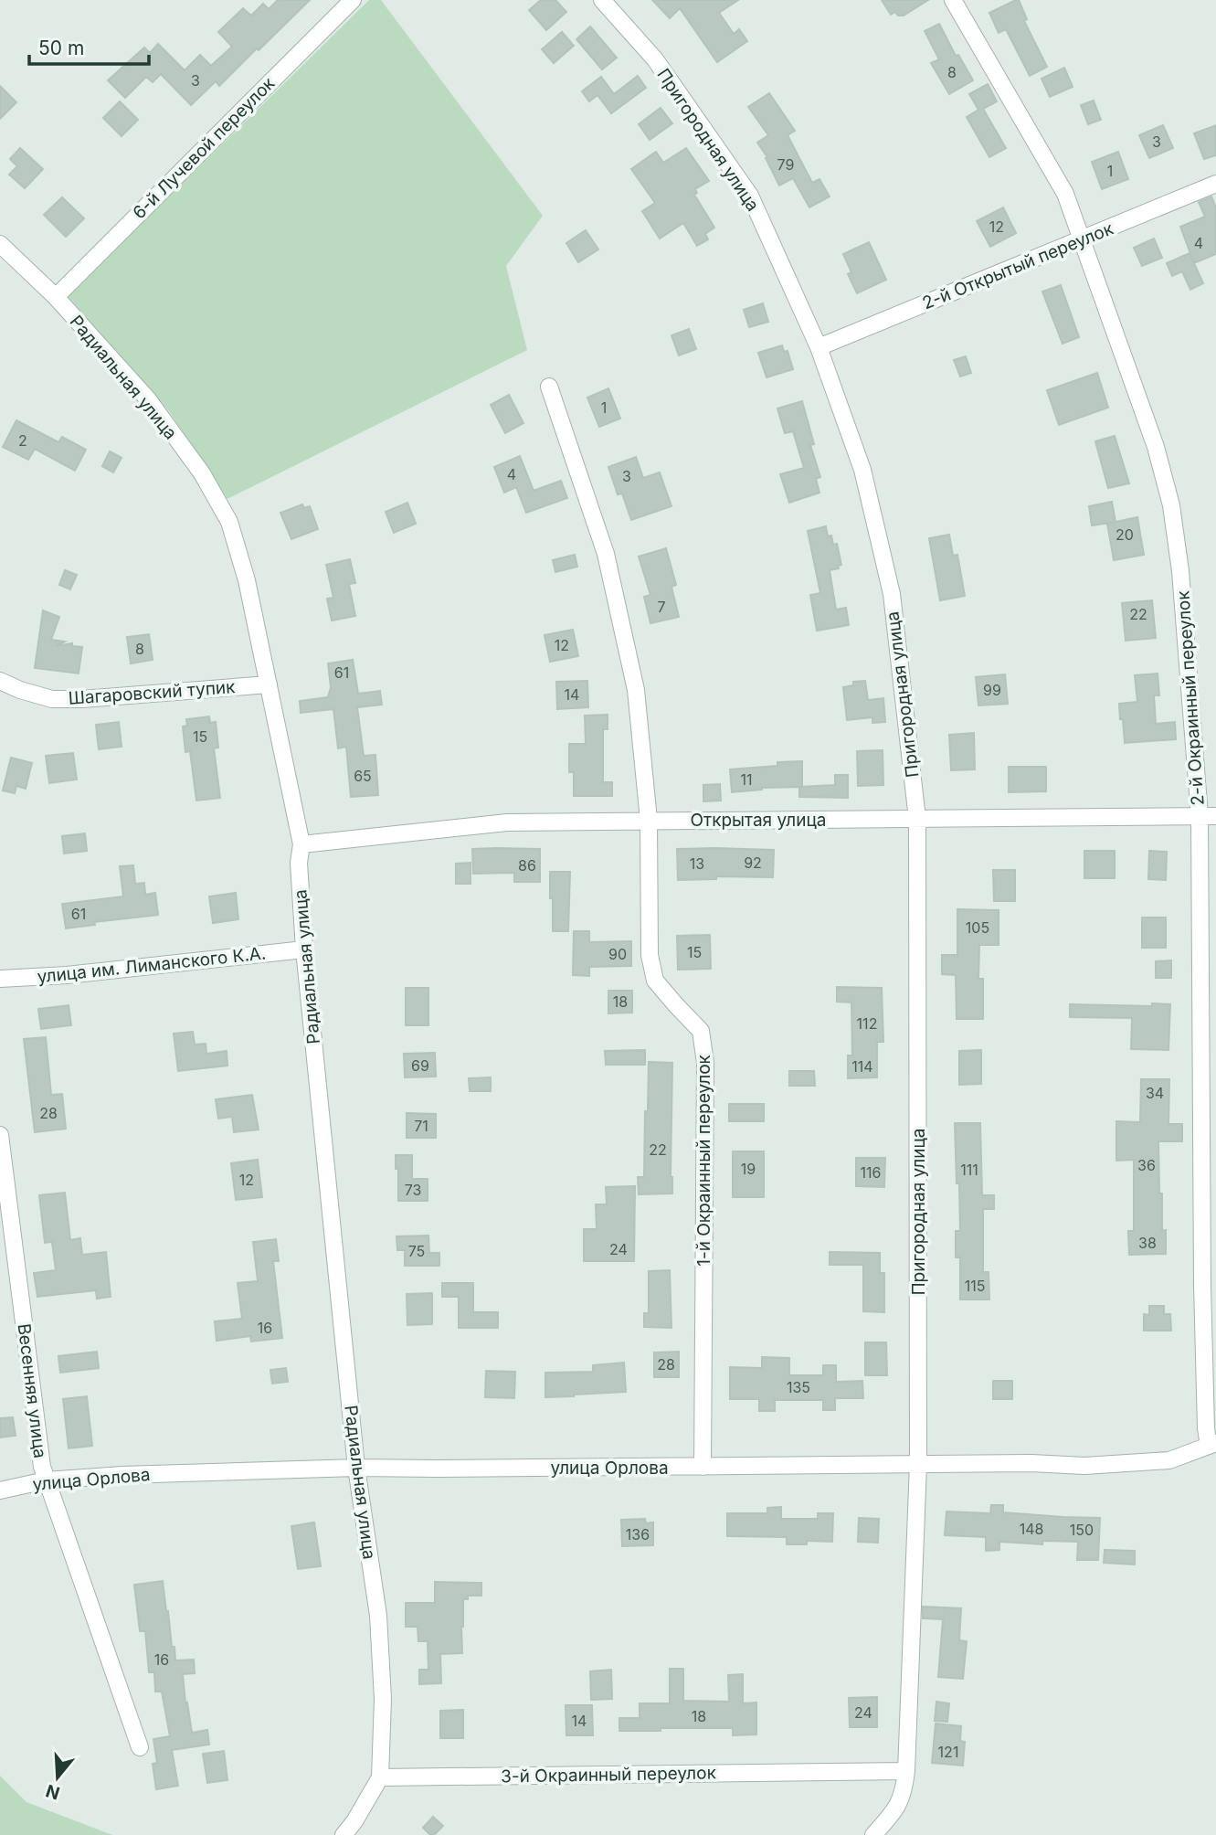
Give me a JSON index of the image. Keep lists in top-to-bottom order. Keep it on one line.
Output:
{"streets":{"street":["Пригородная улица","6-й Лучевой переулок","2-й Открытый переулок","Радиальная улица","Шагаровский тупик","2-й Окраинный переулок","Открытая улица","улица им. Лиманского К.А.","1-й Окраинный переулок","Весенняя улица","улица Орлова","3-й Окраинный переулок"]},"crossings":[["Пригородная улица","2-й Открытый переулок"],["Пригородная улица","Открытая улица"],["Пригородная улица","улица Орлова"],["6-й Лучевой переулок","Радиальная улица"],["2-й Открытый переулок","2-й Окраинный переулок"],["Радиальная улица","Шагаровский тупик"],["Радиальная улица","Открытая улица"],["Радиальная улица","улица им. Лиманского К.А."],["Радиальная улица","улица Орлова"],["Радиальная улица","3-й Окраинный переулок"],["2-й Окраинный переулок","Открытая улица"],["2-й Окраинный переулок","улица Орлова"],["Открытая улица","1-й Окраинный переулок"],["1-й Окраинный переулок","улица Орлова"],["Весенняя улица","улица Орлова"]],"house_numbers":["8","3","3","79","1","12","4","1","2","4","3","20","7","22","12","8","61","99","14","15","65","11","92","13","86","61","105","15","90","18","112","69","114","34","28","71","22","36","19","111","116","12","73","38","24","75","115","16","28","135","148","150","136","16","24","18","14","121"],"scale_bar":"50 m","north":"bottom"}
